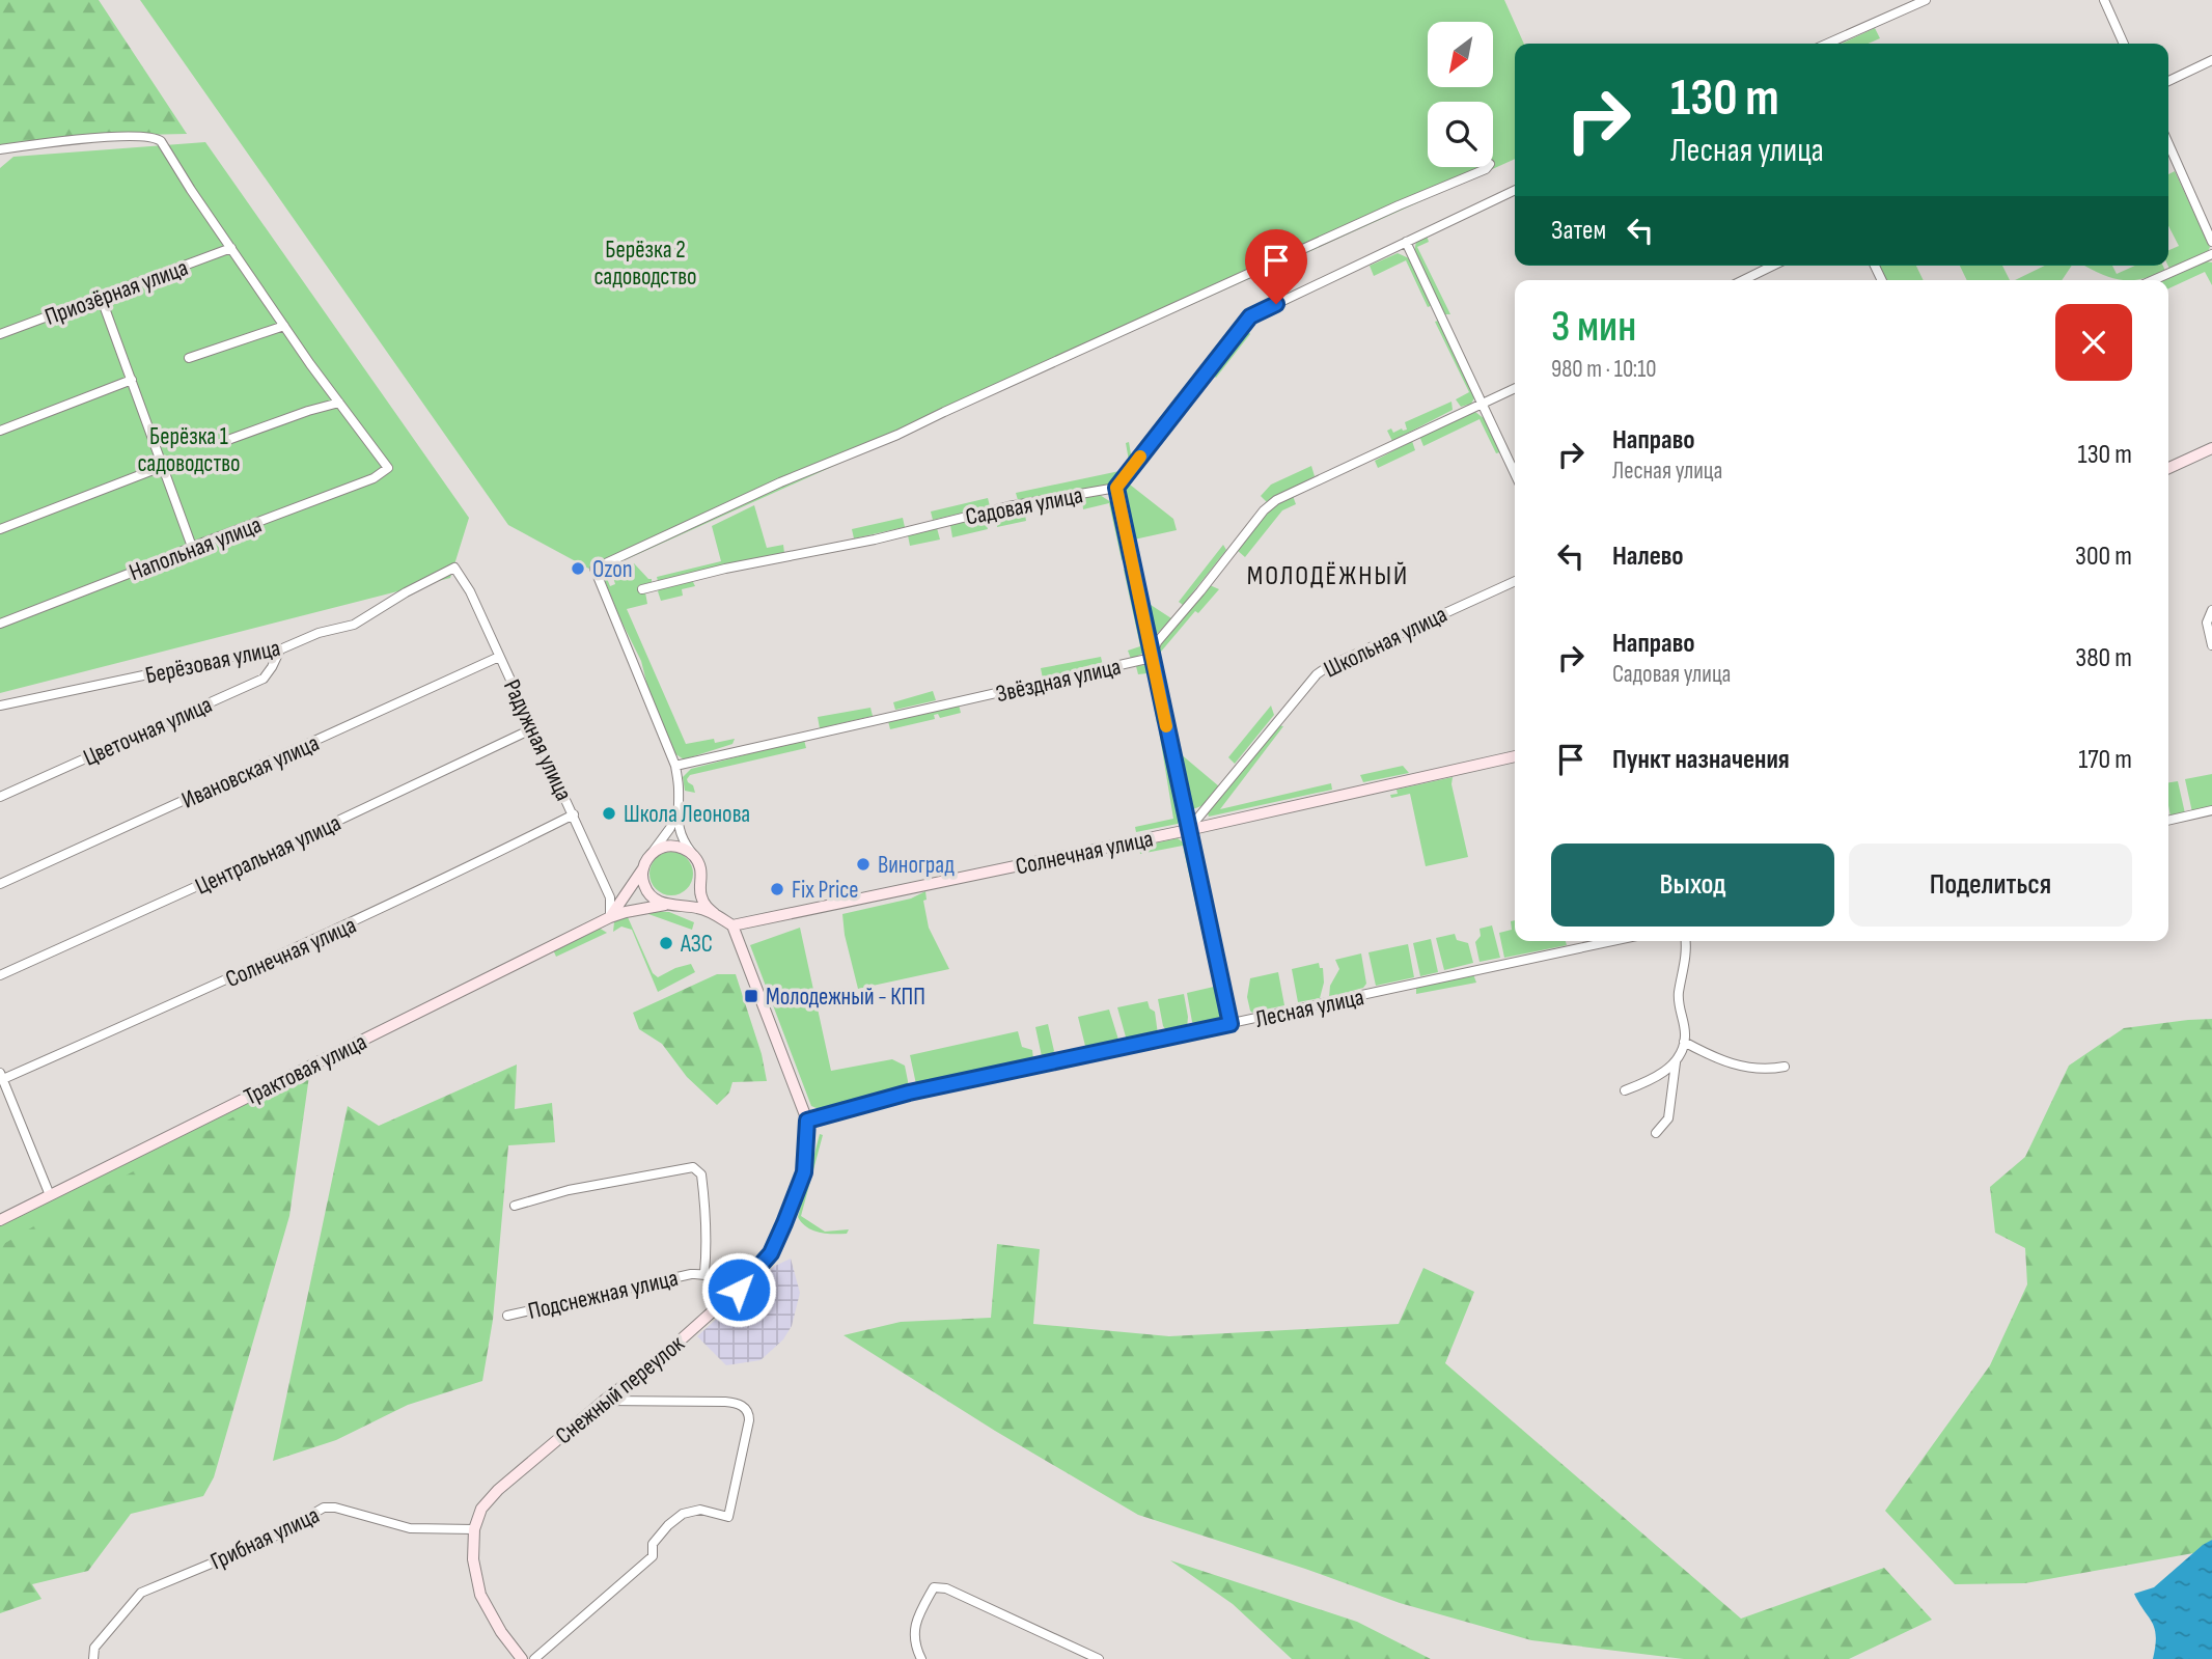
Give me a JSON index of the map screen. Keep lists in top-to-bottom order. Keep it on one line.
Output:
{"streets":{"street":["Приозёрная улица","Садовая улица","Напольная улица","Школьная улица","Берёзовая улица","Звёздная улица","Цветочная улица","Радужная улица","Ивановская улица","Солнечная улица","Центральная улица","Лесная улица","Трактовая улица","Подснежная улица","Снежный переулок","Грибная улица"]},"crossings":[["Школьная улица","Солнечная улица"],["Берёзовая улица","Цветочная улица"],["Берёзовая улица","Радужная улица"],["Радужная улица","Ивановская улица"],["Радужная улица","Солнечная улица"],["Радужная улица","Центральная улица"],["Радужная улица","Трактовая улица"],["Солнечная улица","Снежный переулок"],["Лесная улица","Снежный переулок"],["Подснежная улица","Снежный переулок"],["Снежный переулок","Грибная улица"]],"districts":["МОЛОДЁЖНЫЙ"],"parks":["Берёзка 2 садоводство","Берёзка 1 садоводство"],"places":{"other":["Ozon","Школа Леонова","Виноград","Fix Price","АЗС"],"transit":["Молодежный - КПП"]},"north":"bottom left","page":{"turn":["130 m","Лесная улица"],"then":"Затем","heading":["3 мин","980 m · 10:10"],"list":[{"name":"Направо","note":"Лесная улица","value":"130 m"},{"name":"Налево","value":"300 m"},{"name":"Направо","note":"Садовая улица","value":"380 m"},{"name":"Пункт назначения","value":"170 m"}],"buttons":["Выход","Поделиться"]}}
